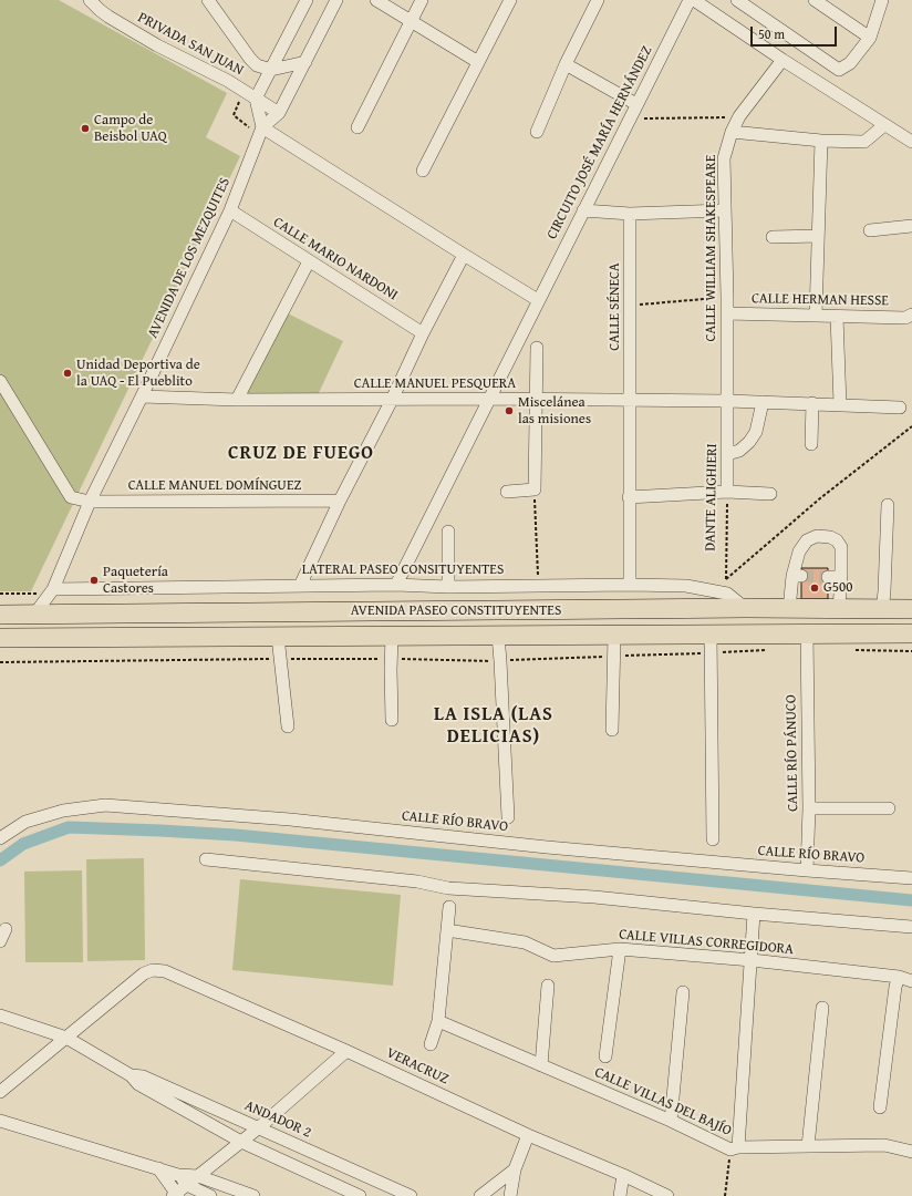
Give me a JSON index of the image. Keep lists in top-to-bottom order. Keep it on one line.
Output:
{"streets":{"highway":["AVENIDA PASEO CONSTITUYENTES"],"street":["PRIVADA SAN JUAN","CIRCUITO JOSÉ MARÍA HERNÁNDEZ","CALLE WILLIAM SHAKESPEARE","AVENIDA DE LOS MEZQUITES","CALLE MARIO NARDONI","CALLE HERMAN HESSE","CALLE SÉNECA","CALLE MANUEL PESQUERA","CALLE MANUEL DOMÍNGUEZ","DANTE ALIGHIERI","LATERAL PASEO CONSITUYENTES","CALLE RÍO PÁNUCO","CALLE RÍO BRAVO","CALLE VILLAS CORREGIDORA","VERACRUZ","CALLE VILLAS DEL BAJÍO","ANDADOR 2"]},"crossings":[["PRIVADA SAN JUAN","AVENIDA DE LOS MEZQUITES"],["CIRCUITO JOSÉ MARÍA HERNÁNDEZ","CALLE MANUEL PESQUERA"],["CIRCUITO JOSÉ MARÍA HERNÁNDEZ","LATERAL PASEO CONSITUYENTES"],["CALLE WILLIAM SHAKESPEARE","CALLE HERMAN HESSE"],["CALLE WILLIAM SHAKESPEARE","CALLE MANUEL PESQUERA"],["CALLE WILLIAM SHAKESPEARE","DANTE ALIGHIERI"],["AVENIDA DE LOS MEZQUITES","CALLE MARIO NARDONI"],["AVENIDA DE LOS MEZQUITES","CALLE MANUEL PESQUERA"],["AVENIDA DE LOS MEZQUITES","CALLE MANUEL DOMÍNGUEZ"],["AVENIDA DE LOS MEZQUITES","LATERAL PASEO CONSITUYENTES"],["AVENIDA DE LOS MEZQUITES","AVENIDA PASEO CONSTITUYENTES"],["CALLE SÉNECA","CALLE MANUEL PESQUERA"],["CALLE SÉNECA","LATERAL PASEO CONSITUYENTES"],["CALLE MANUEL PESQUERA","DANTE ALIGHIERI"],["DANTE ALIGHIERI","LATERAL PASEO CONSITUYENTES"],["AVENIDA PASEO CONSTITUYENTES","CALLE RÍO PÁNUCO"],["CALLE RÍO PÁNUCO","CALLE RÍO BRAVO"],["VERACRUZ","ANDADOR 2"]],"districts":["CRUZ DE FUEGO","LA ISLA (LAS DELICIAS)"],"places":["Campo de Beisbol UAQ","Unidad Deportiva de la UAQ - El Pueblito","Miscelánea las misiones","Paquetería Castores","G500"],"scale_bar":"50 m"}
